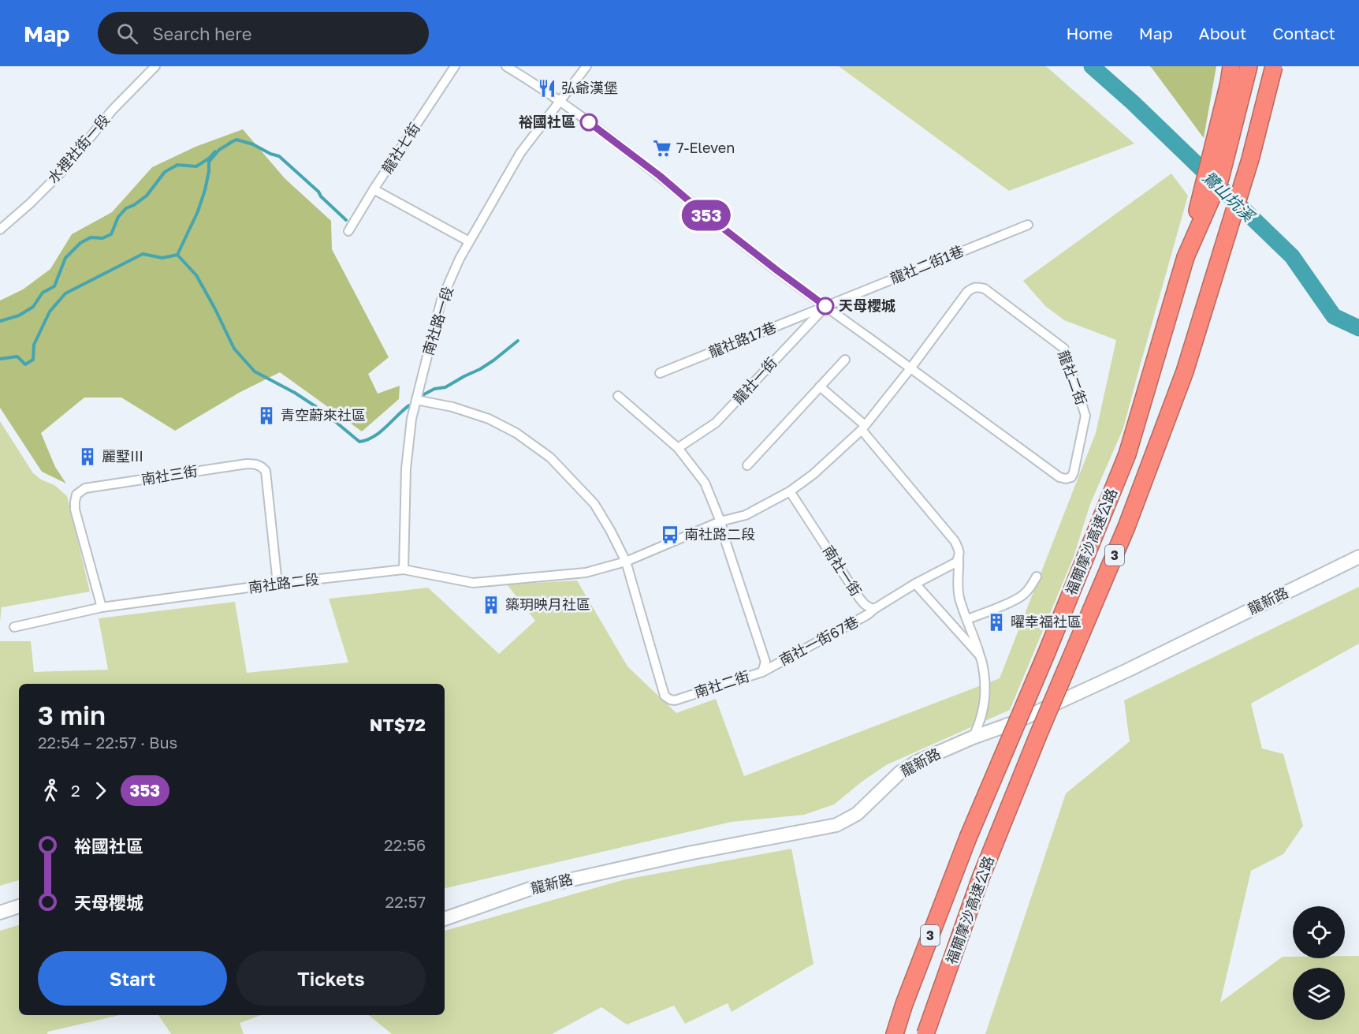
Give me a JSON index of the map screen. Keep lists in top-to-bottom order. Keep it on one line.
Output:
{"streets":{"highway":["福爾摩沙高速公路","3"],"street":["龍社七街","水裡社街一段","龍社二街1巷","南社路一段","龍社路17巷","龍社二街","龍社一街","南社三街","南社一街","南社路二段","龍新路","南社一街67巷","南社二街"]},"crossings":[["龍社二街1巷","龍社路17巷"],["龍社二街1巷","龍社二街"],["龍社二街1巷","龍社一街"],["南社路一段","龍社二街"],["南社路一段","南社路二段"],["南社路一段","南社二街"],["龍社路17巷","龍社二街"],["龍社路17巷","龍社一街"],["龍社二街","龍社一街"],["龍社二街","南社路二段"],["龍社一街","南社二街"],["南社三街","南社路二段"],["南社一街","南社路二段"],["南社一街","南社一街67巷"],["南社路二段","南社二街"],["南社一街67巷","南社二街"]],"water":["鷺山坑溪"],"places":{"restaurant":["弘爺漢堡"],"other":["裕國社區","天母櫻城"],"supermarket":["7-Eleven"],"building":["青空蔚來社區","麗墅III","築玥映月社區","曜幸福社區"],"bus stop":["南社路二段"]},"lines":["bus line 353"],"page":{"header":"Map","search":"Search here","nav":["Home","Map","About","Contact"],"on_map":"353","heading":["3 min","22:54 – 22:57 · Bus","NT$72"],"legs":["2","353"],"list":[{"name":"裕國社區","value":"22:56"},{"name":"天母櫻城","value":"22:57"}],"buttons":["Start","Tickets"]}}
